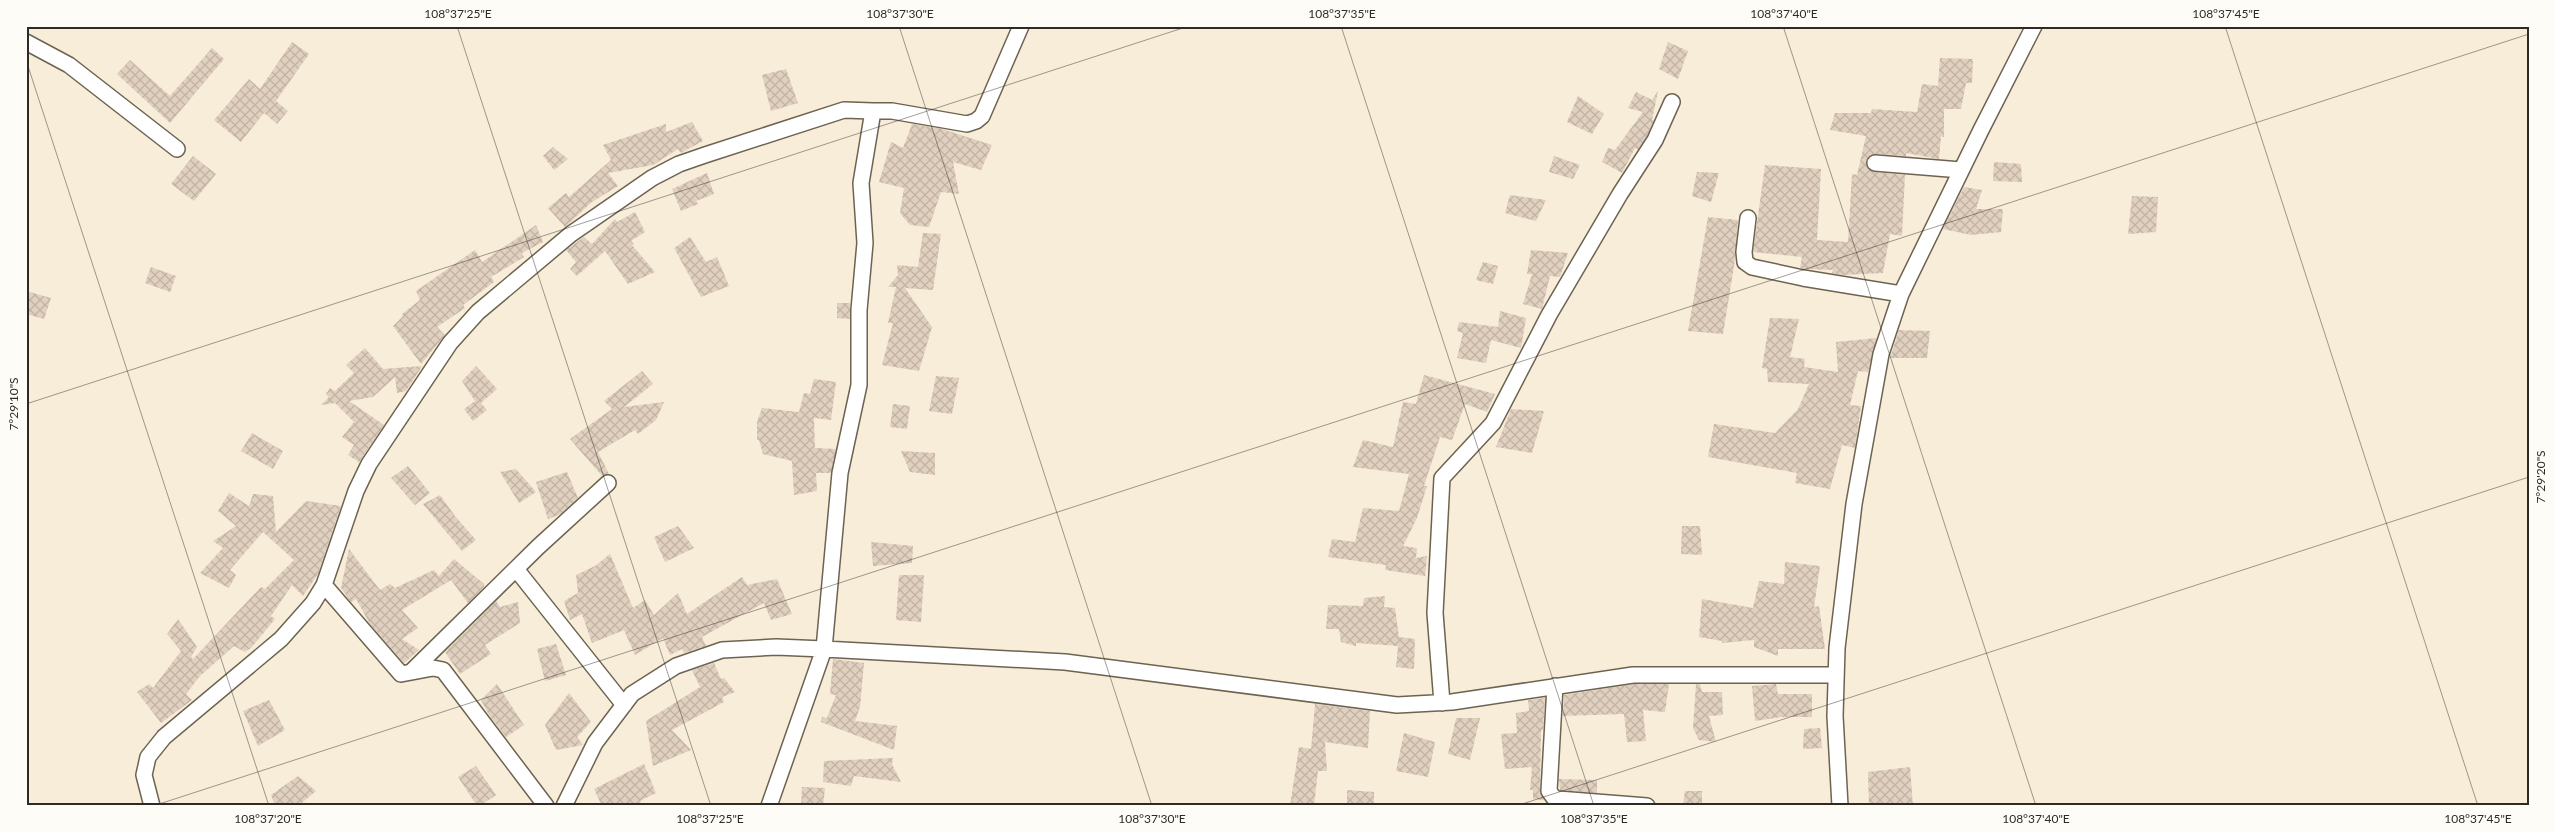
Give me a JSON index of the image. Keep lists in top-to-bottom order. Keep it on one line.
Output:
{"coordinates":["108°37'25\"E","108°37'30\"E","108°37'35\"E","108°37'40\"E","108°37'45\"E","7°29'10\"S","7°29'20\"S","108°37'20\"E"]}
